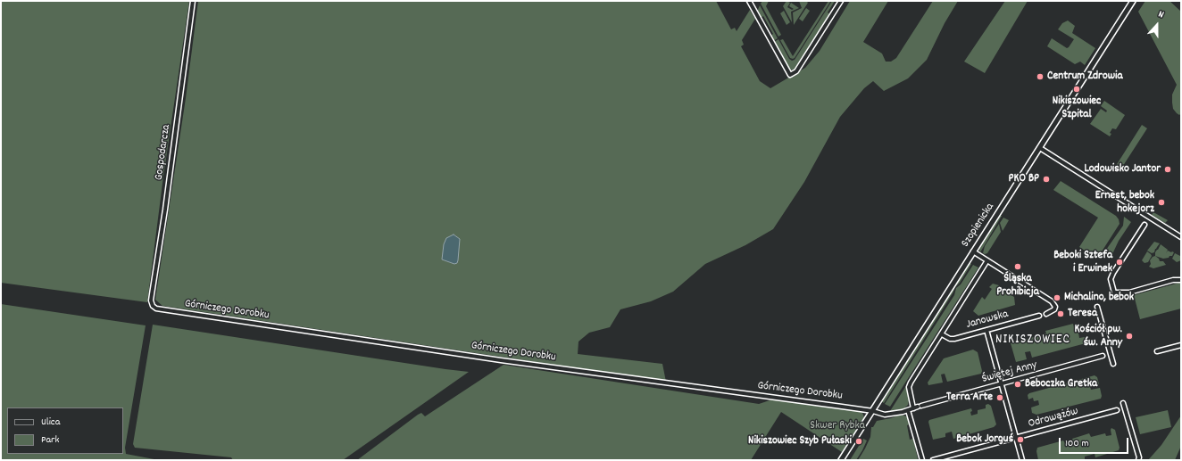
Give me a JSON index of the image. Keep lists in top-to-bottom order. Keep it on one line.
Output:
{"streets":{"street":["Gospodarcza","Szopienicka","Górniczego Dorobku","Janowska","Świętej Anny","Odrowążów"]},"crossings":[["Gospodarcza","Górniczego Dorobku"],["Szopienicka","Górniczego Dorobku"],["Szopienicka","Świętej Anny"],["Górniczego Dorobku","Świętej Anny"],["Janowska","Świętej Anny"]],"districts":["NIKISZOWIEC"],"parks":["Skwer Rybka"],"places":["Centrum Zdrowia","Nikiszowiec Szpital","Lodowisko Jantor","PKO BP","Ernest, bebok hokejorz","Beboki Sztefa i Erwinek","Śląska Prohibicja","Michalino, bebok","Teresa","Kościół pw. św. Anny","Beboczka Gretka","Terra Arte","Bebok Jorguś","Nikiszowiec Szyb Pułaski"],"legend":["Ulica","Park"],"scale_bar":"100 m","north":"top"}
